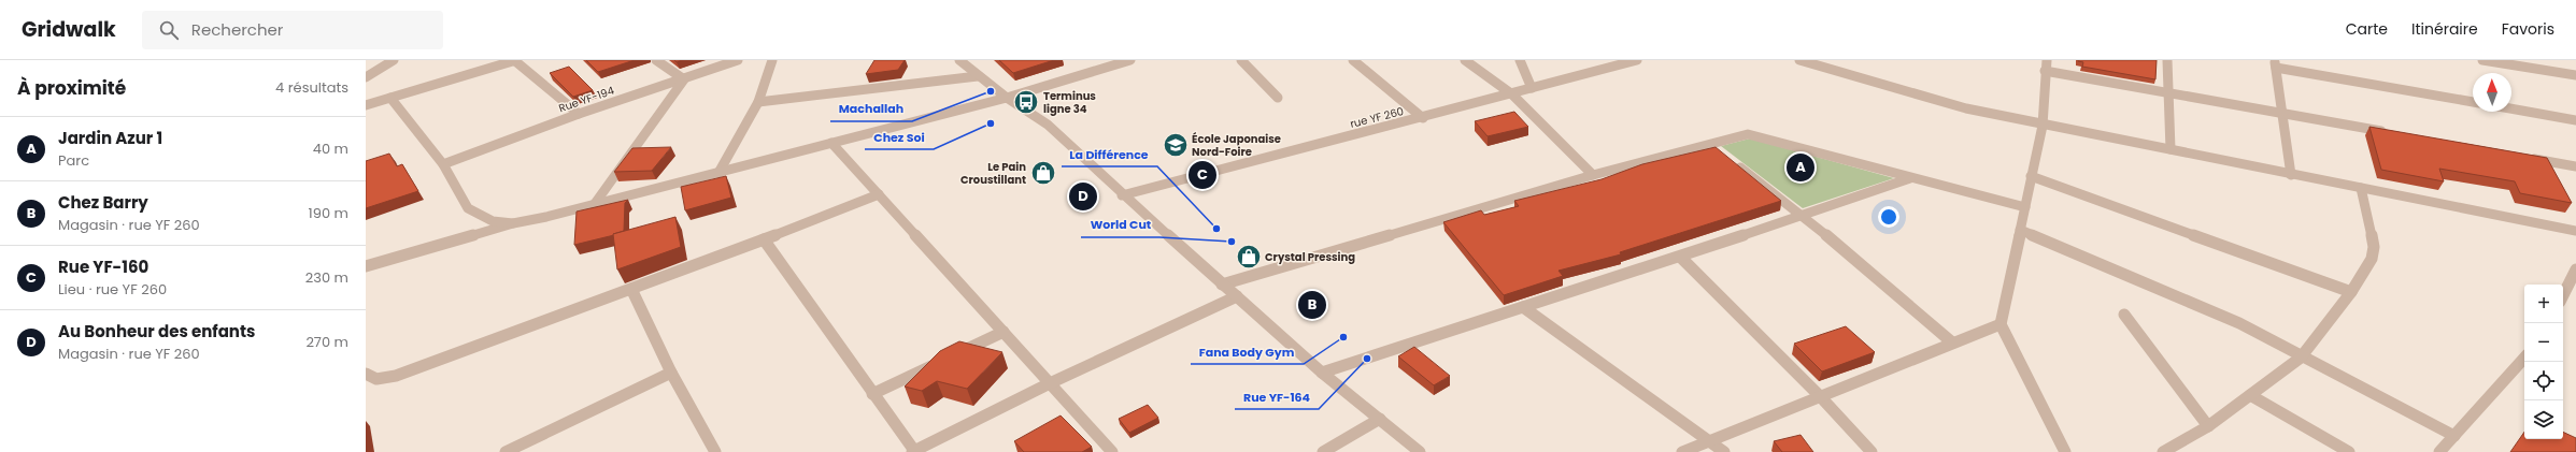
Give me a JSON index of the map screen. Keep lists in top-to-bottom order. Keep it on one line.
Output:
{"streets":{"street":["Rue YF-194","rue YF 260"]},"places":{"other":["Machallah","Chez Soi","La Différence","World Cut","Fana Body Gym","Rue YF-164"],"bus stop":["Terminus ligne 34"],"school or university":["École Japonaise Nord-Foire"],"shop":["Le Pain Croustillant","Crystal Pressing"]},"north":"top","page":{"header":"Gridwalk","search":"Rechercher","nav":["Carte","Itinéraire","Favoris"],"heading":["À proximité","4 résultats"],"list":[{"mark":"A","name":"Jardin Azur 1","note":"Parc","value":"40 m"},{"mark":"B","name":"Chez Barry","note":"Magasin · rue YF 260","value":"190 m"},{"mark":"C","name":"Rue YF-160","note":"Lieu · rue YF 260","value":"230 m"},{"mark":"D","name":"Au Bonheur des enfants","note":"Magasin · rue YF 260","value":"270 m"}],"pins":["A","C","D","B"],"map_buttons":["+","−"]}}
